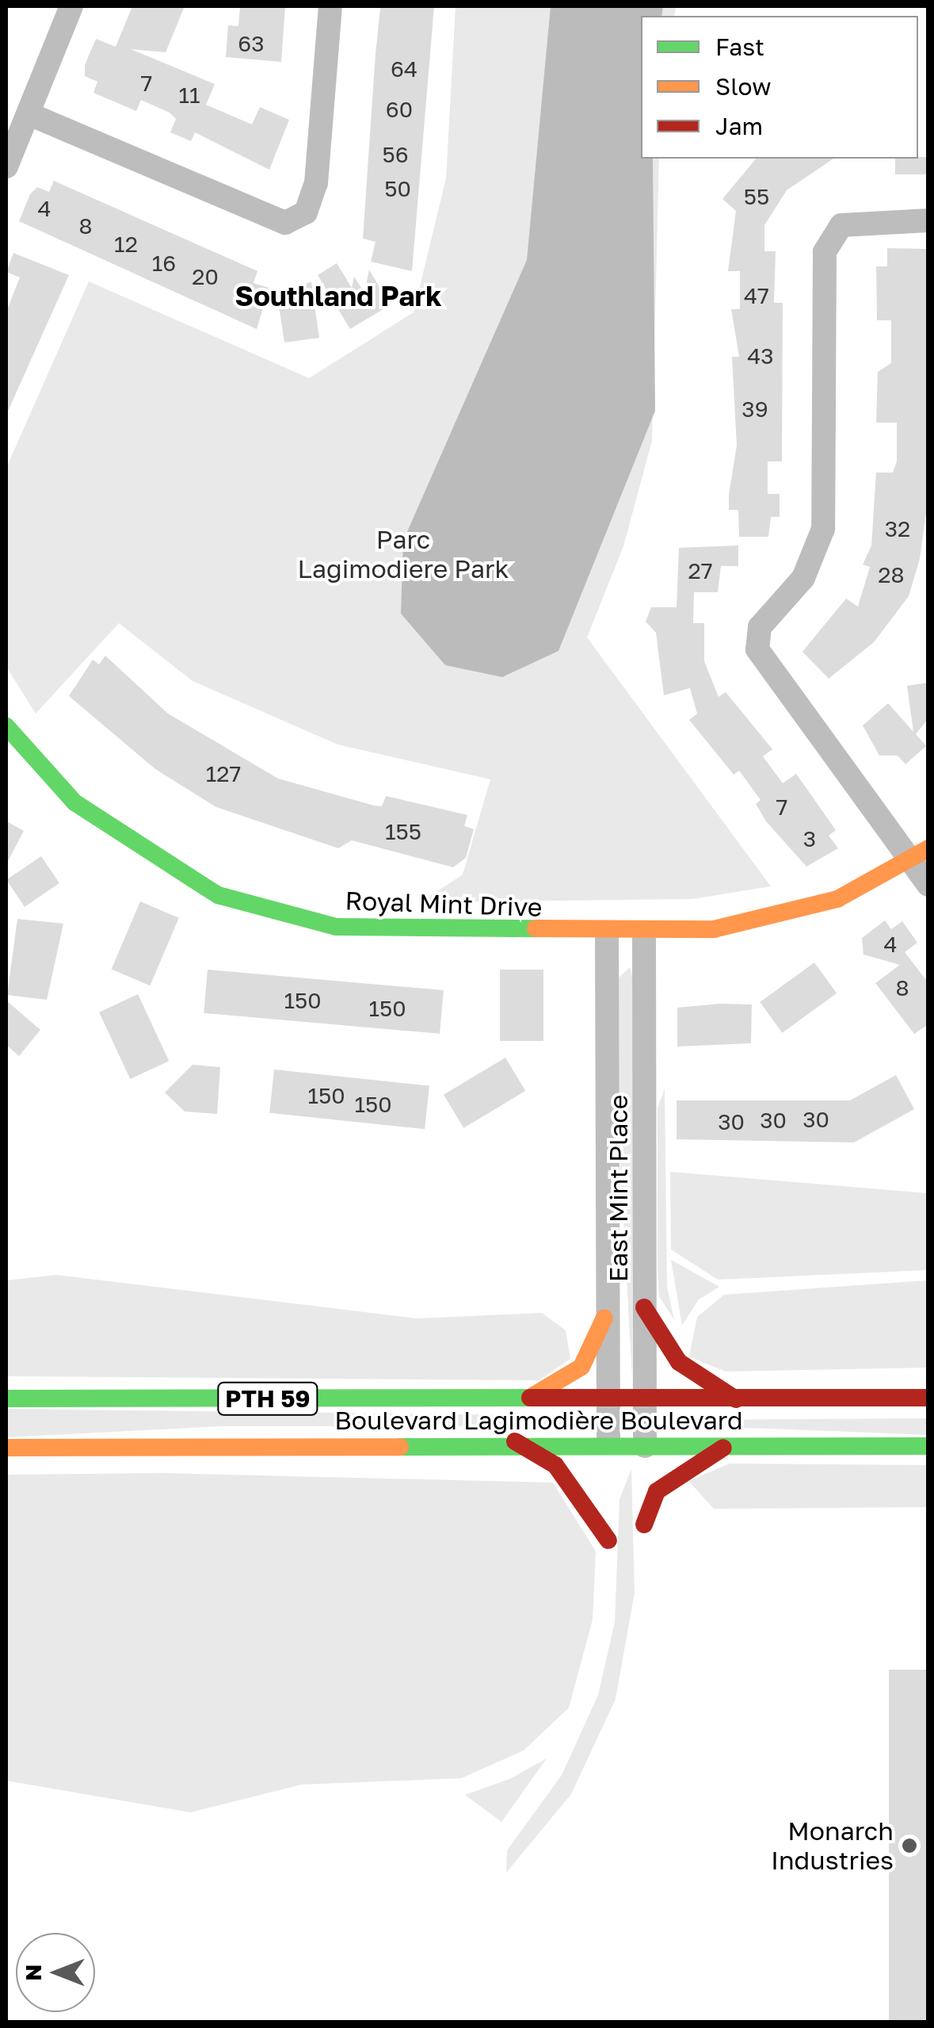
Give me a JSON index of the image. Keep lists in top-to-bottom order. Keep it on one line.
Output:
{"streets":{"main road":["Royal Mint Drive","PTH 59","Boulevard Lagimodière Boulevard"],"street":["East Mint Place"]},"crossings":[["Royal Mint Drive","East Mint Place"],["East Mint Place","Boulevard Lagimodière Boulevard"]],"districts":["Southland Park"],"parks":["Parc Lagimodiere Park"],"places":["Monarch Industries"],"house_numbers":["63","64","7","11","60","56","50","55","4","8","12","16","20","47","43","39","32","27","28","127","7","155","3","4","8","150","150","150","150","30","30","30"],"legend":["Fast","Slow","Jam"],"north":"left"}
